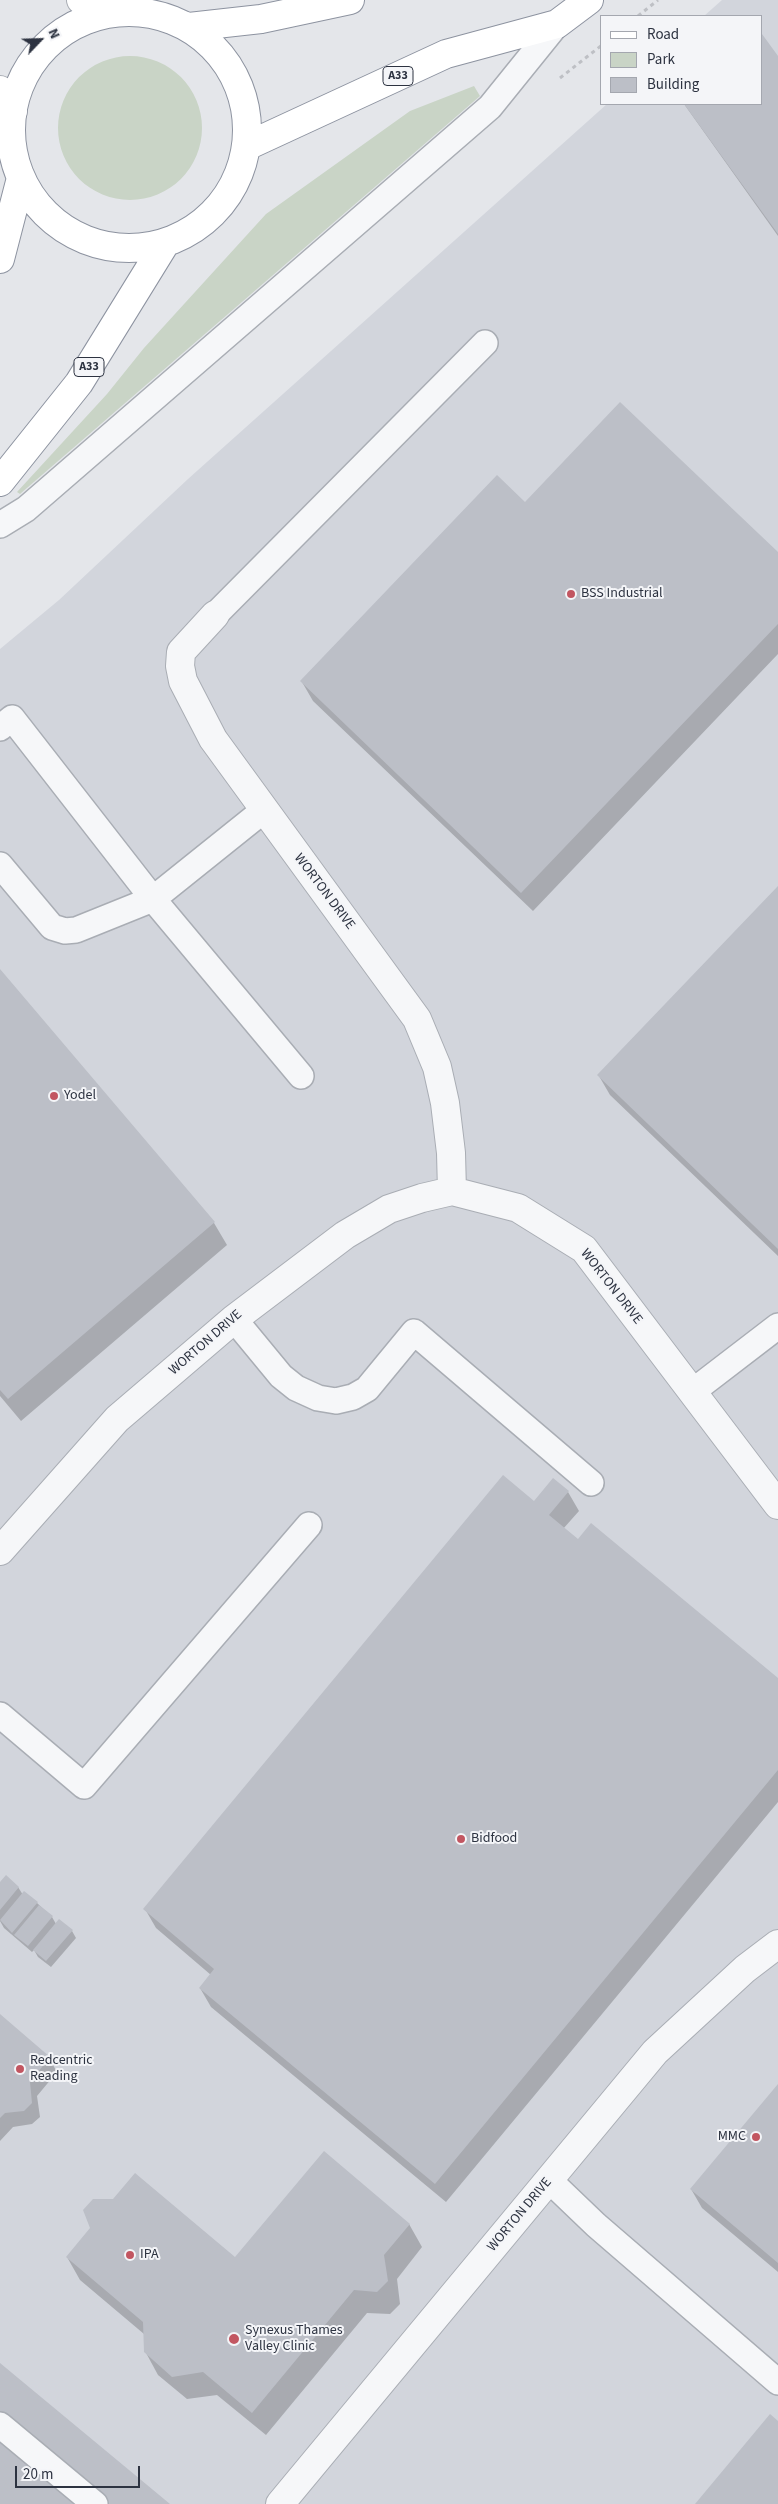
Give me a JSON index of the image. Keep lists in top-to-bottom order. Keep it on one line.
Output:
{"streets":{"highway":["A33"],"street":["WORTON DRIVE"]},"places":["BSS Industrial","Yodel","Bidfood","Redcentric Reading","MMC","IPA","Synexus Thames Valley Clinic"],"legend":["Road","Park","Building"],"scale_bar":"20 m","north":"top right"}
